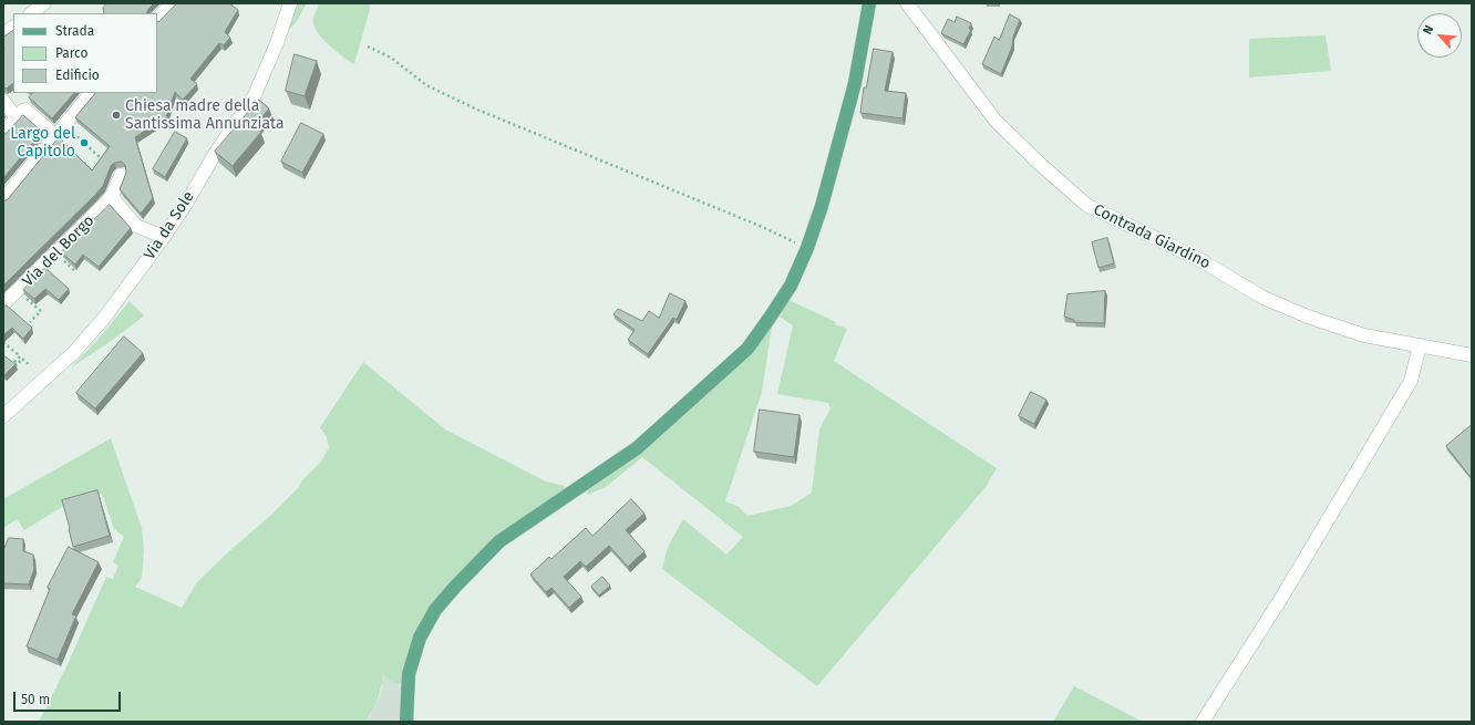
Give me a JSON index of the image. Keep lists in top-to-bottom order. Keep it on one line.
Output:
{"streets":{"street":["Via da Sole","Contrada Giardino","Via del Borgo"]},"places":["Chiesa madre della Santissima Annunziata","Largo del Capitolo"],"legend":["Strada","Parco","Edificio"],"scale_bar":"50 m","north":"top left"}
